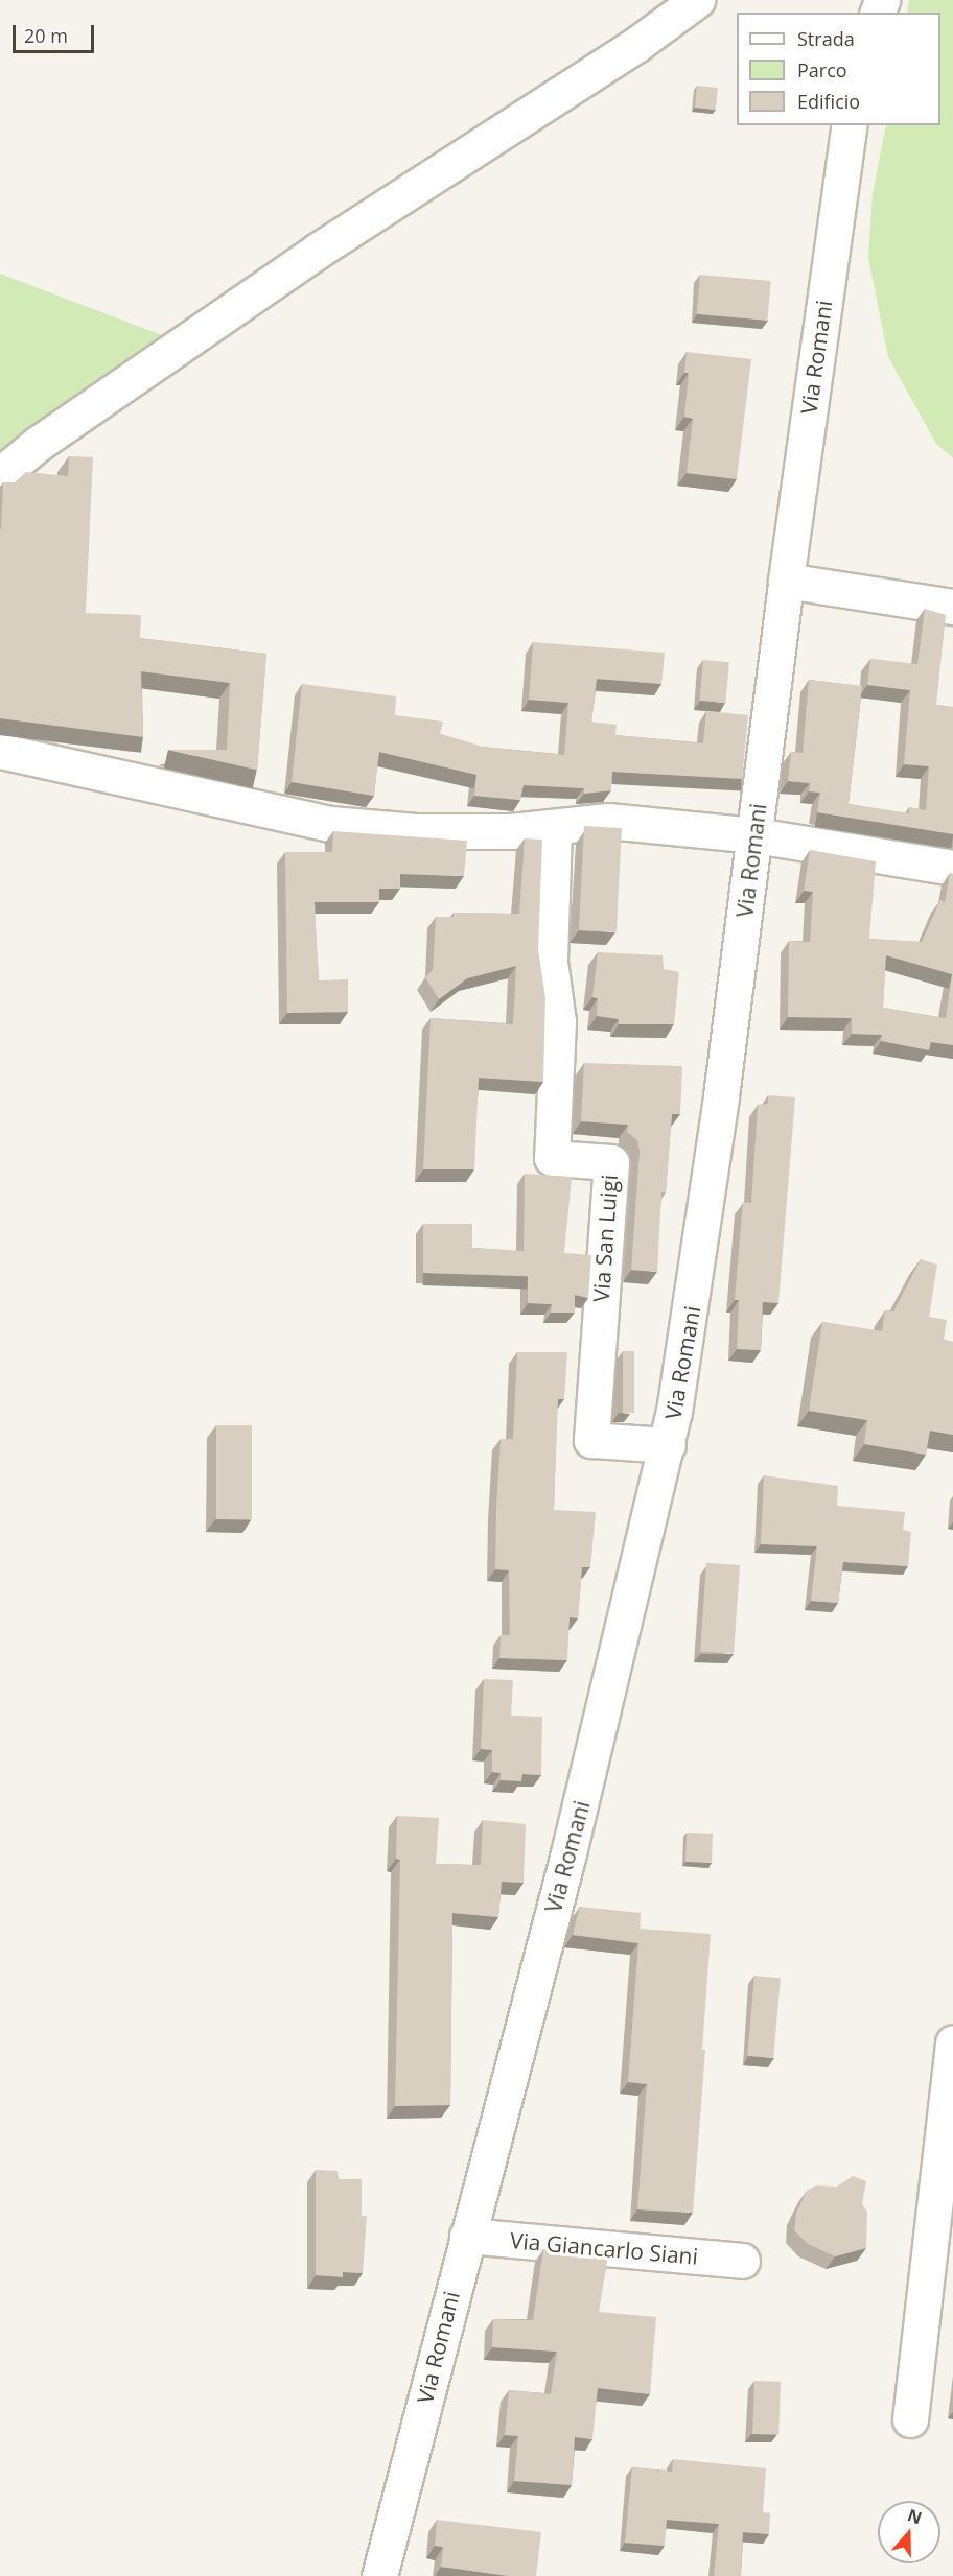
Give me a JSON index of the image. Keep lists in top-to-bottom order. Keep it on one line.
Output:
{"streets":{"street":["Via Romani","Via San Luigi","Via Giancarlo Siani"]},"crossings":[["Via Romani","Via San Luigi"],["Via Romani","Via Giancarlo Siani"]],"legend":["Strada","Parco","Edificio"],"scale_bar":"20 m","north":"top"}
